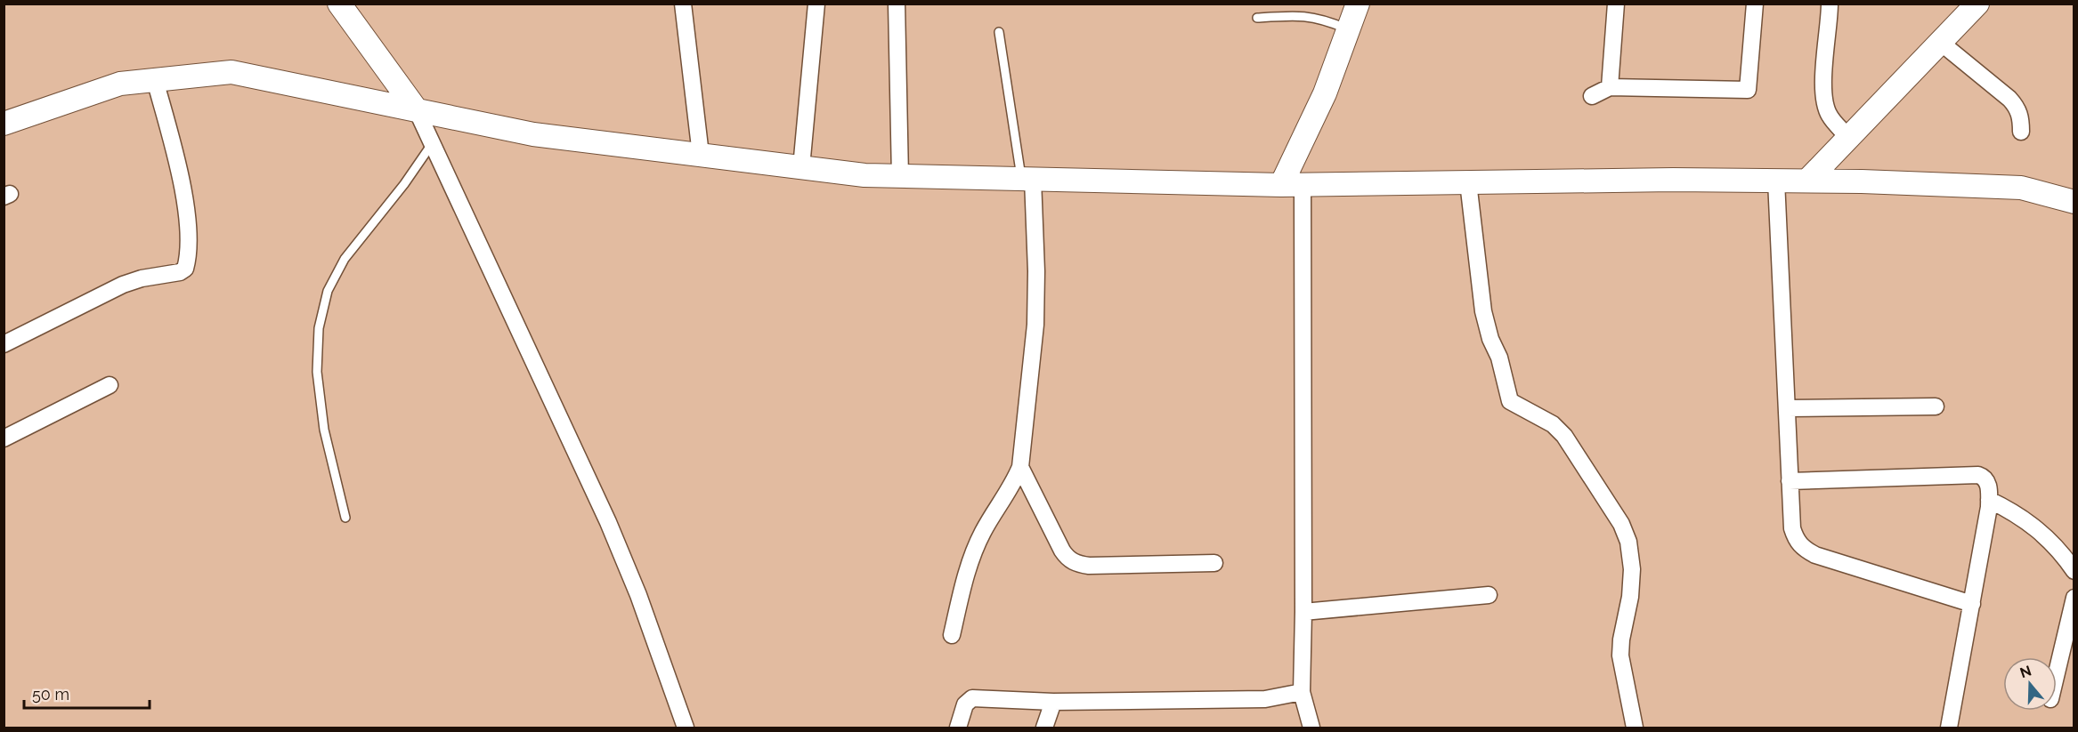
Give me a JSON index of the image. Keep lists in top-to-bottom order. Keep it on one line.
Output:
{"scale_bar":"50 m","north":"top"}
